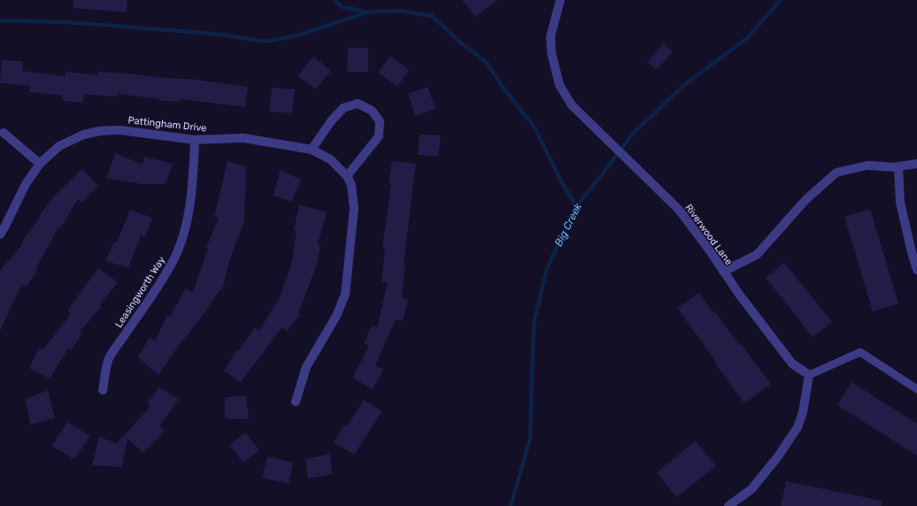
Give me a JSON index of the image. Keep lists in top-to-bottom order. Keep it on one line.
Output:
{"streets":{"street":["Pattingham Drive","Riverwood Lane","Leasingworth Way"]},"crossings":[["Pattingham Drive","Leasingworth Way"]],"water":["Big Creek"]}
